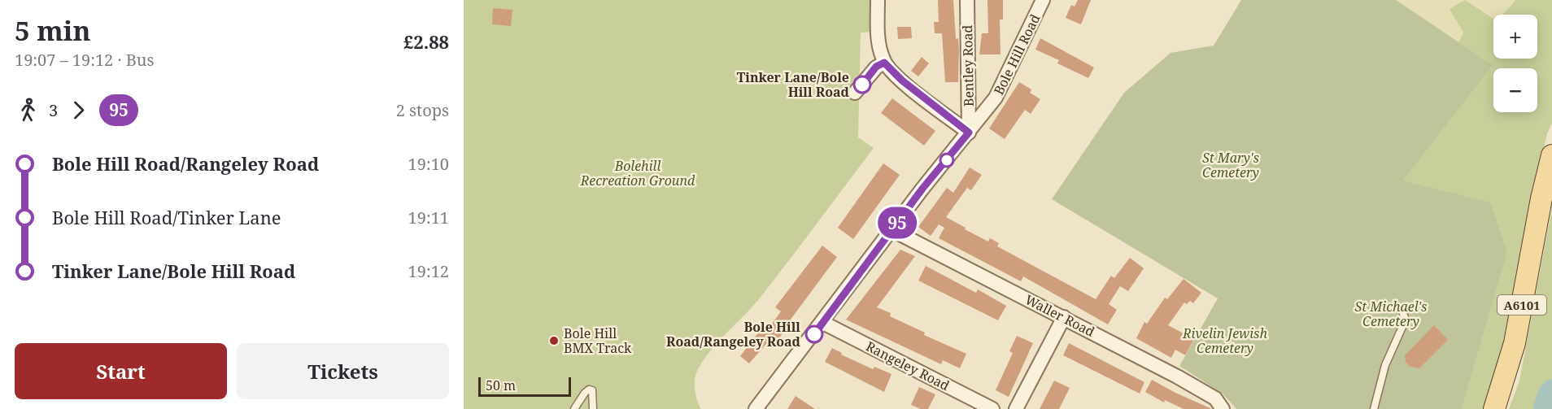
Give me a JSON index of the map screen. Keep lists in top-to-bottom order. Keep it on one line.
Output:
{"streets":{"main road":["A6101"],"street":["Bole Hill Road","Bentley Road","Waller Road","Rangeley Road"]},"crossings":[["Bole Hill Road","Bentley Road"],["Bole Hill Road","Waller Road"],["Bole Hill Road","Rangeley Road"]],"parks":["St Mary's Cemetery","Bolehill Recreation Ground","St Michael's Cemetery","Rivelin Jewish Cemetery"],"places":["Tinker Lane/Bole Hill Road","Bole Hill Road/Rangeley Road","Bole Hill BMX Track"],"lines":["bus line 95"],"scale_bar":"50 m","page":{"heading":["5 min","19:07 – 19:12 · Bus","£2.88"],"on_map":"95","map_buttons":["+","−"],"legs":["3","95","2 stops"],"list":[{"name":"Bole Hill Road/Rangeley Road","value":"19:10"},{"name":"Bole Hill Road/Tinker Lane","value":"19:11"},{"name":"Tinker Lane/Bole Hill Road","value":"19:12"}],"buttons":["Start","Tickets"],"scale":"50 m"}}
